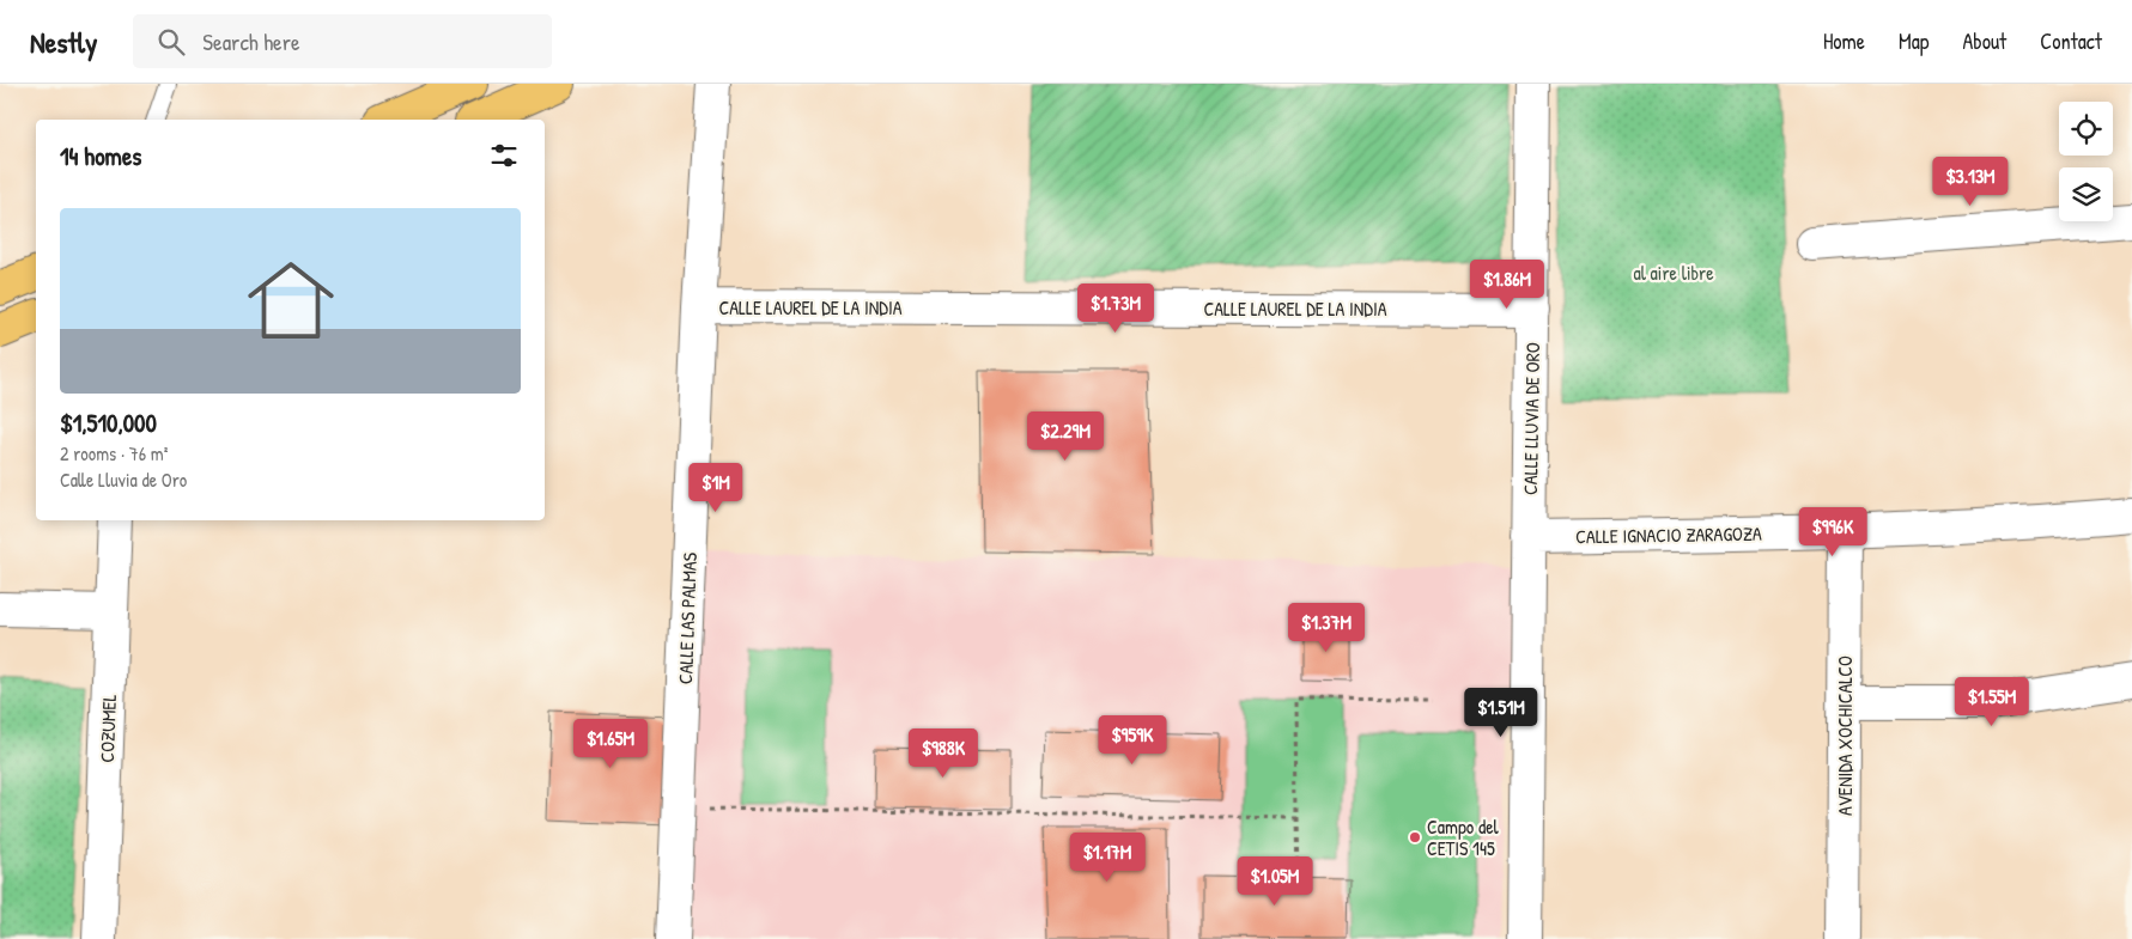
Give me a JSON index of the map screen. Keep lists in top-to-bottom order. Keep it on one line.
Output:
{"streets":{"street":["CALLE LAUREL DE LA INDIA","CALLE LLUVIA DE ORO","CALLE IGNACIO ZARAGOZA","CALLE LAS PALMAS","COZUMEL","AVENIDA XOCHICALCO"]},"crossings":[["CALLE LAUREL DE LA INDIA","CALLE LLUVIA DE ORO"],["CALLE LAUREL DE LA INDIA","CALLE LAS PALMAS"],["CALLE LLUVIA DE ORO","CALLE IGNACIO ZARAGOZA"],["CALLE IGNACIO ZARAGOZA","AVENIDA XOCHICALCO"]],"parks":["al aire libre"],"places":["Campo del CETIS 145"],"page":{"header":"Nestly","search":"Search here","nav":["Home","Map","About","Contact"],"heading":"14 homes","price":["$3.13M","$1.86M","$1.73M","$2.29M","$1M","$996K","$1.37M","$1.55M","$1.51M","$959K","$1.65M","$988K","$1.17M","$1.05M"],"list":[{"name":"$1,510,000","note":"2 rooms · 76 m² · Calle Lluvia de Oro"}]}}
